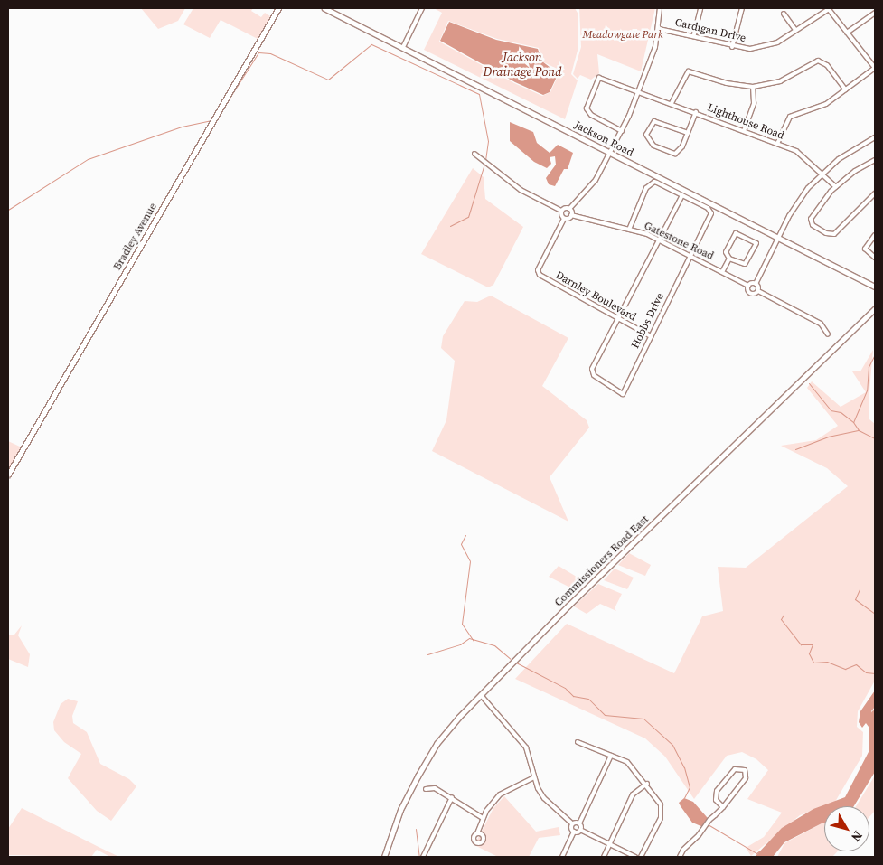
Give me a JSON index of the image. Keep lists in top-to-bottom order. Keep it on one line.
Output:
{"streets":{"main road":["Jackson Road","Bradley Avenue","Commissioners Road East"],"street":["Cardigan Drive","Lighthouse Road","Gatestone Road","Darnley Boulevard","Hobbs Drive"]},"crossings":[["Gatestone Road","Hobbs Drive"],["Darnley Boulevard","Hobbs Drive"]],"water":["Jackson Drainage Pond"],"parks":["Meadowgate Park"],"north":"bottom right"}
